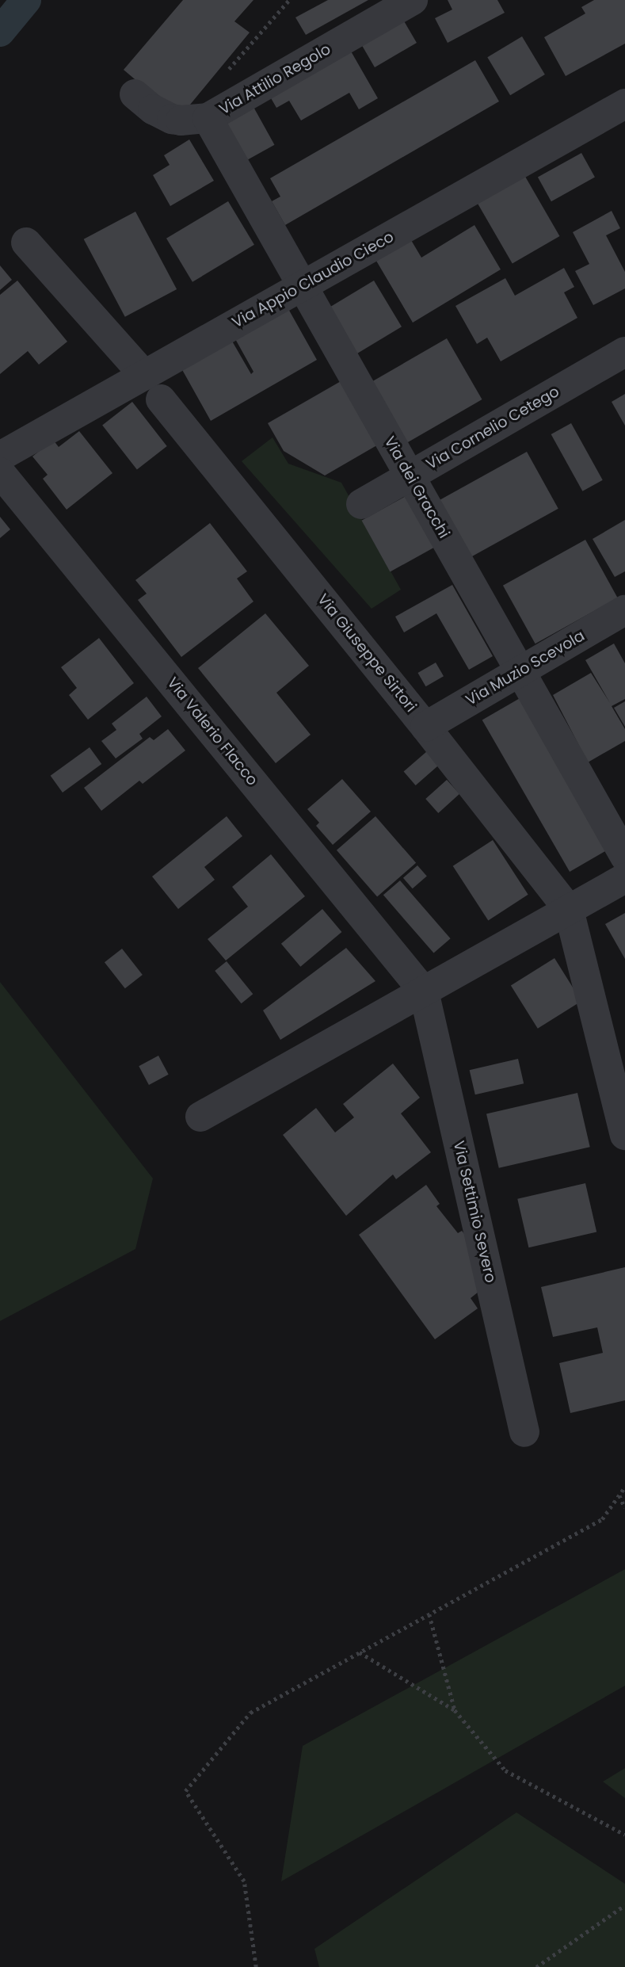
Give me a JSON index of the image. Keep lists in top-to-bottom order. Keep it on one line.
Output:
{"streets":{"street":["Via Attilio Regolo","Via Appio Claudio Cieco","Via Cornelio Cetego","Via dei Gracchi","Via Giuseppe Sirtori","Via Muzio Scevola","Via Valerio Flacco","Via Settimio Severo"]},"crossings":[["Via Attilio Regolo","Via dei Gracchi"],["Via Appio Claudio Cieco","Via dei Gracchi"],["Via Cornelio Cetego","Via dei Gracchi"],["Via dei Gracchi","Via Muzio Scevola"],["Via Giuseppe Sirtori","Via Muzio Scevola"],["Via Valerio Flacco","Via Settimio Severo"]]}
